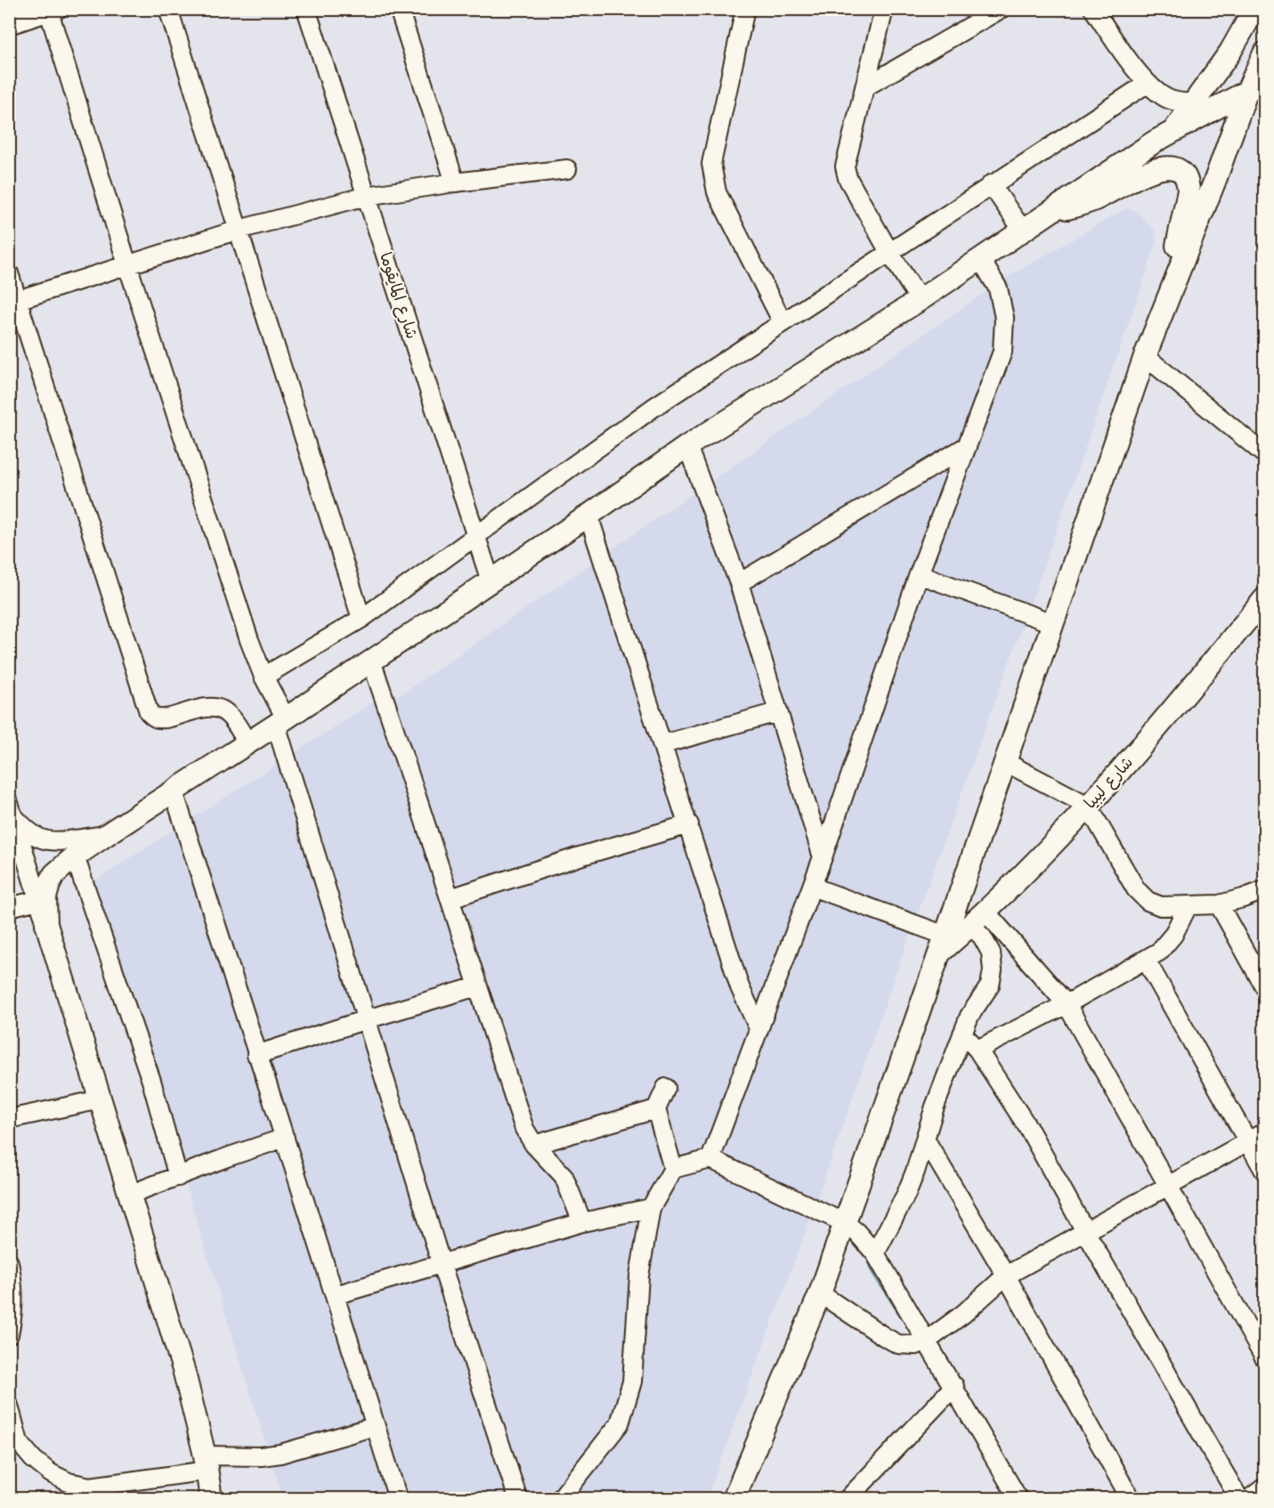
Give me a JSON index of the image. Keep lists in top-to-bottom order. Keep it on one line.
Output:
{"streets":{"main road":["شارع ليبيا"],"street":["شارع المايقوما"]}}
